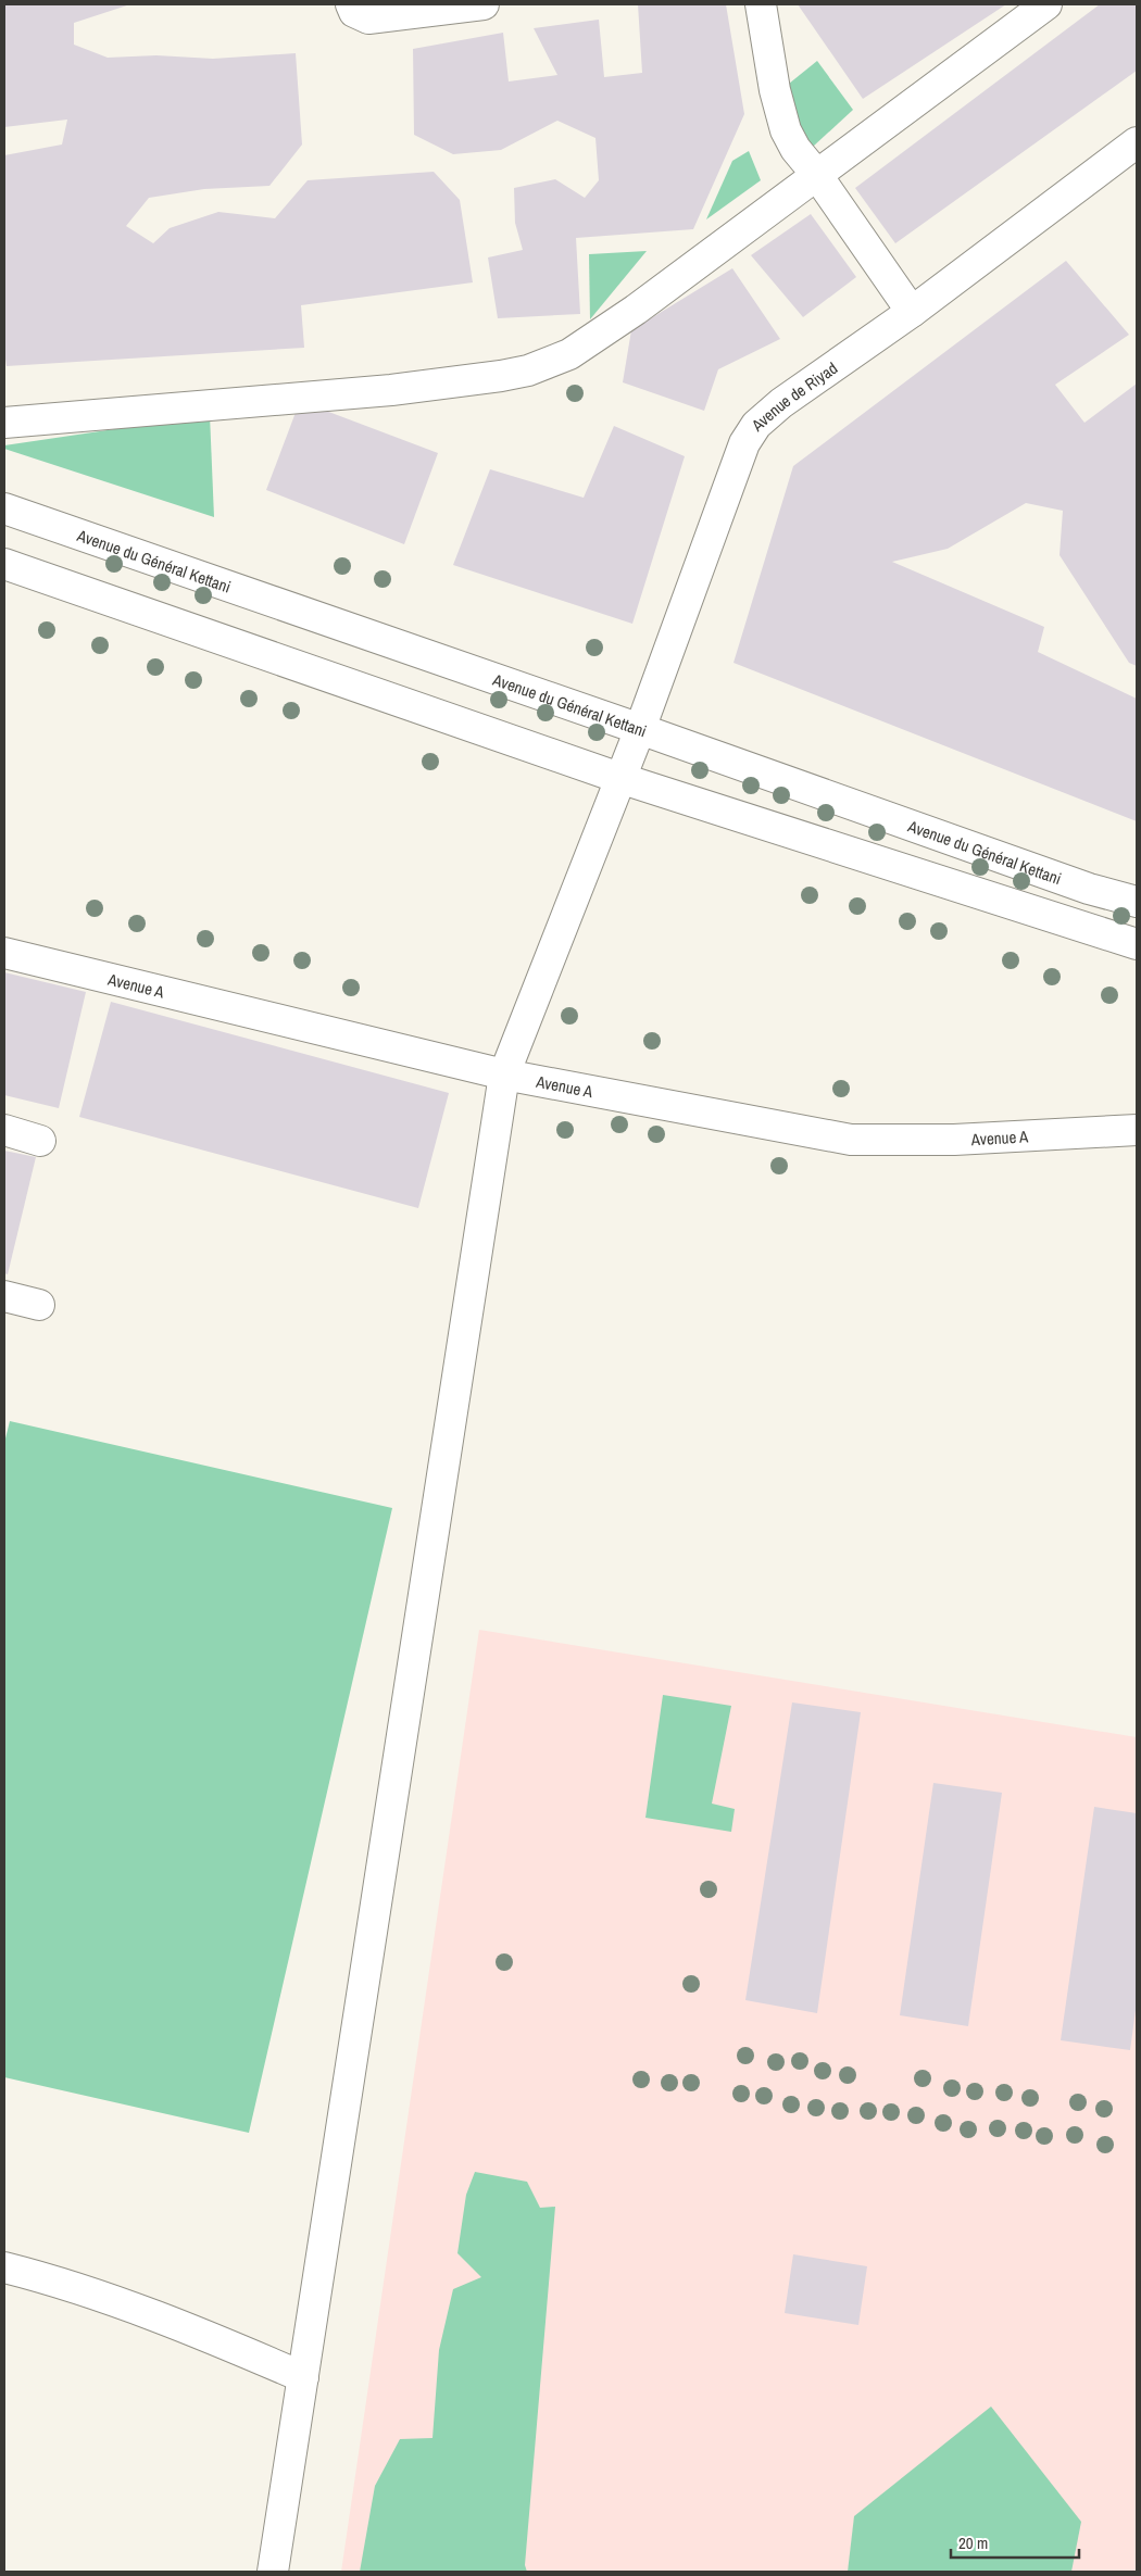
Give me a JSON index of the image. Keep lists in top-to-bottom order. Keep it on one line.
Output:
{"streets":{"street":["Avenue de Riyad","Avenue du Général Kettani","Avenue A"]},"crossings":[["Avenue de Riyad","Avenue du Général Kettani"],["Avenue de Riyad","Avenue A"]],"scale_bar":"20 m"}
